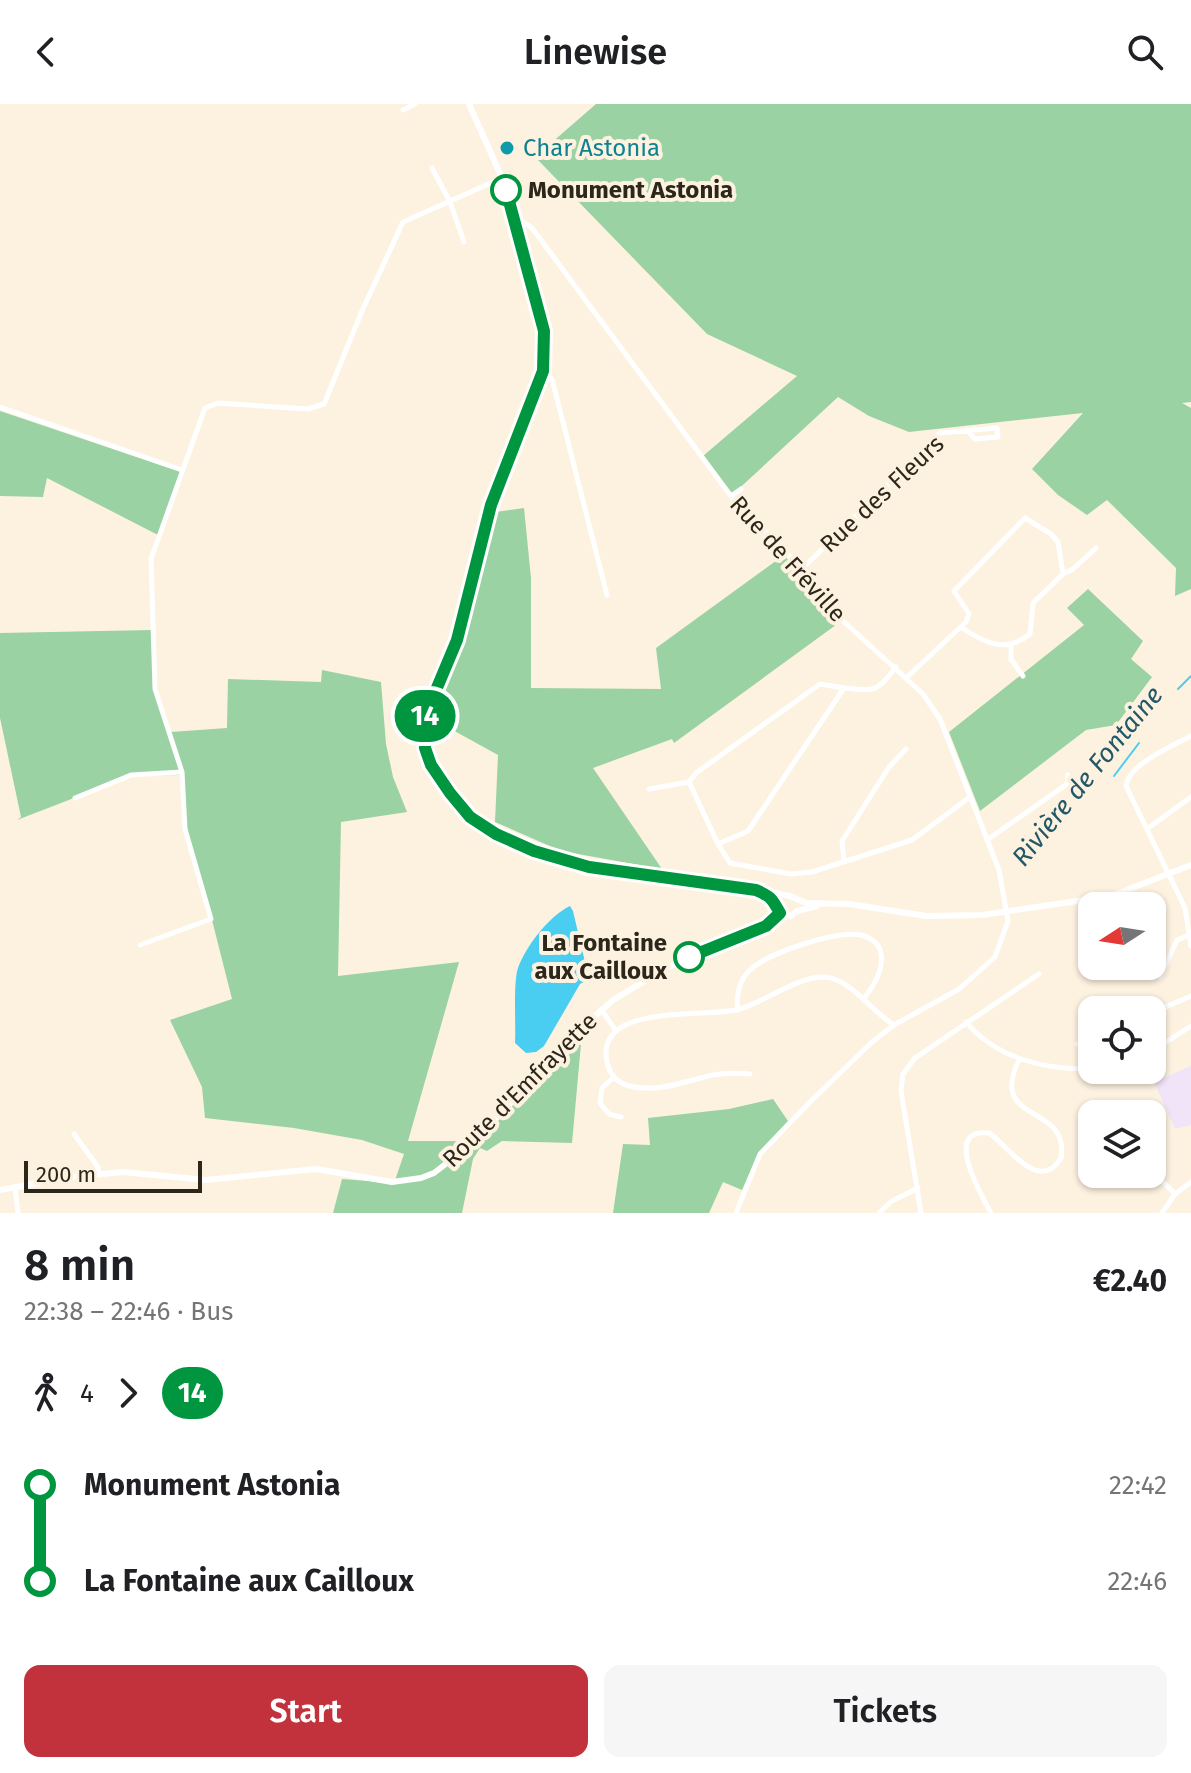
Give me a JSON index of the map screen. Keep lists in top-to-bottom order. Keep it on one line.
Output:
{"streets":{"street":["Rue des Fleurs","Rue de Fréville","Route d'Emfrayette"]},"crossings":[["Rue des Fleurs","Rue de Fréville"]],"water":["Rivière de Fontaine"],"places":["Char Astonia","Monument Astonia","La Fontaine aux Cailloux"],"lines":["bus line 14"],"scale_bar":"200 m","north":"left","page":{"header":"Linewise","on_map":"14","scale":"200 m","heading":["8 min","22:38 – 22:46 · Bus","€2.40"],"legs":["4","14"],"list":[{"name":"Monument Astonia","value":"22:42"},{"name":"La Fontaine aux Cailloux","value":"22:46"}],"buttons":["Start","Tickets"]}}
